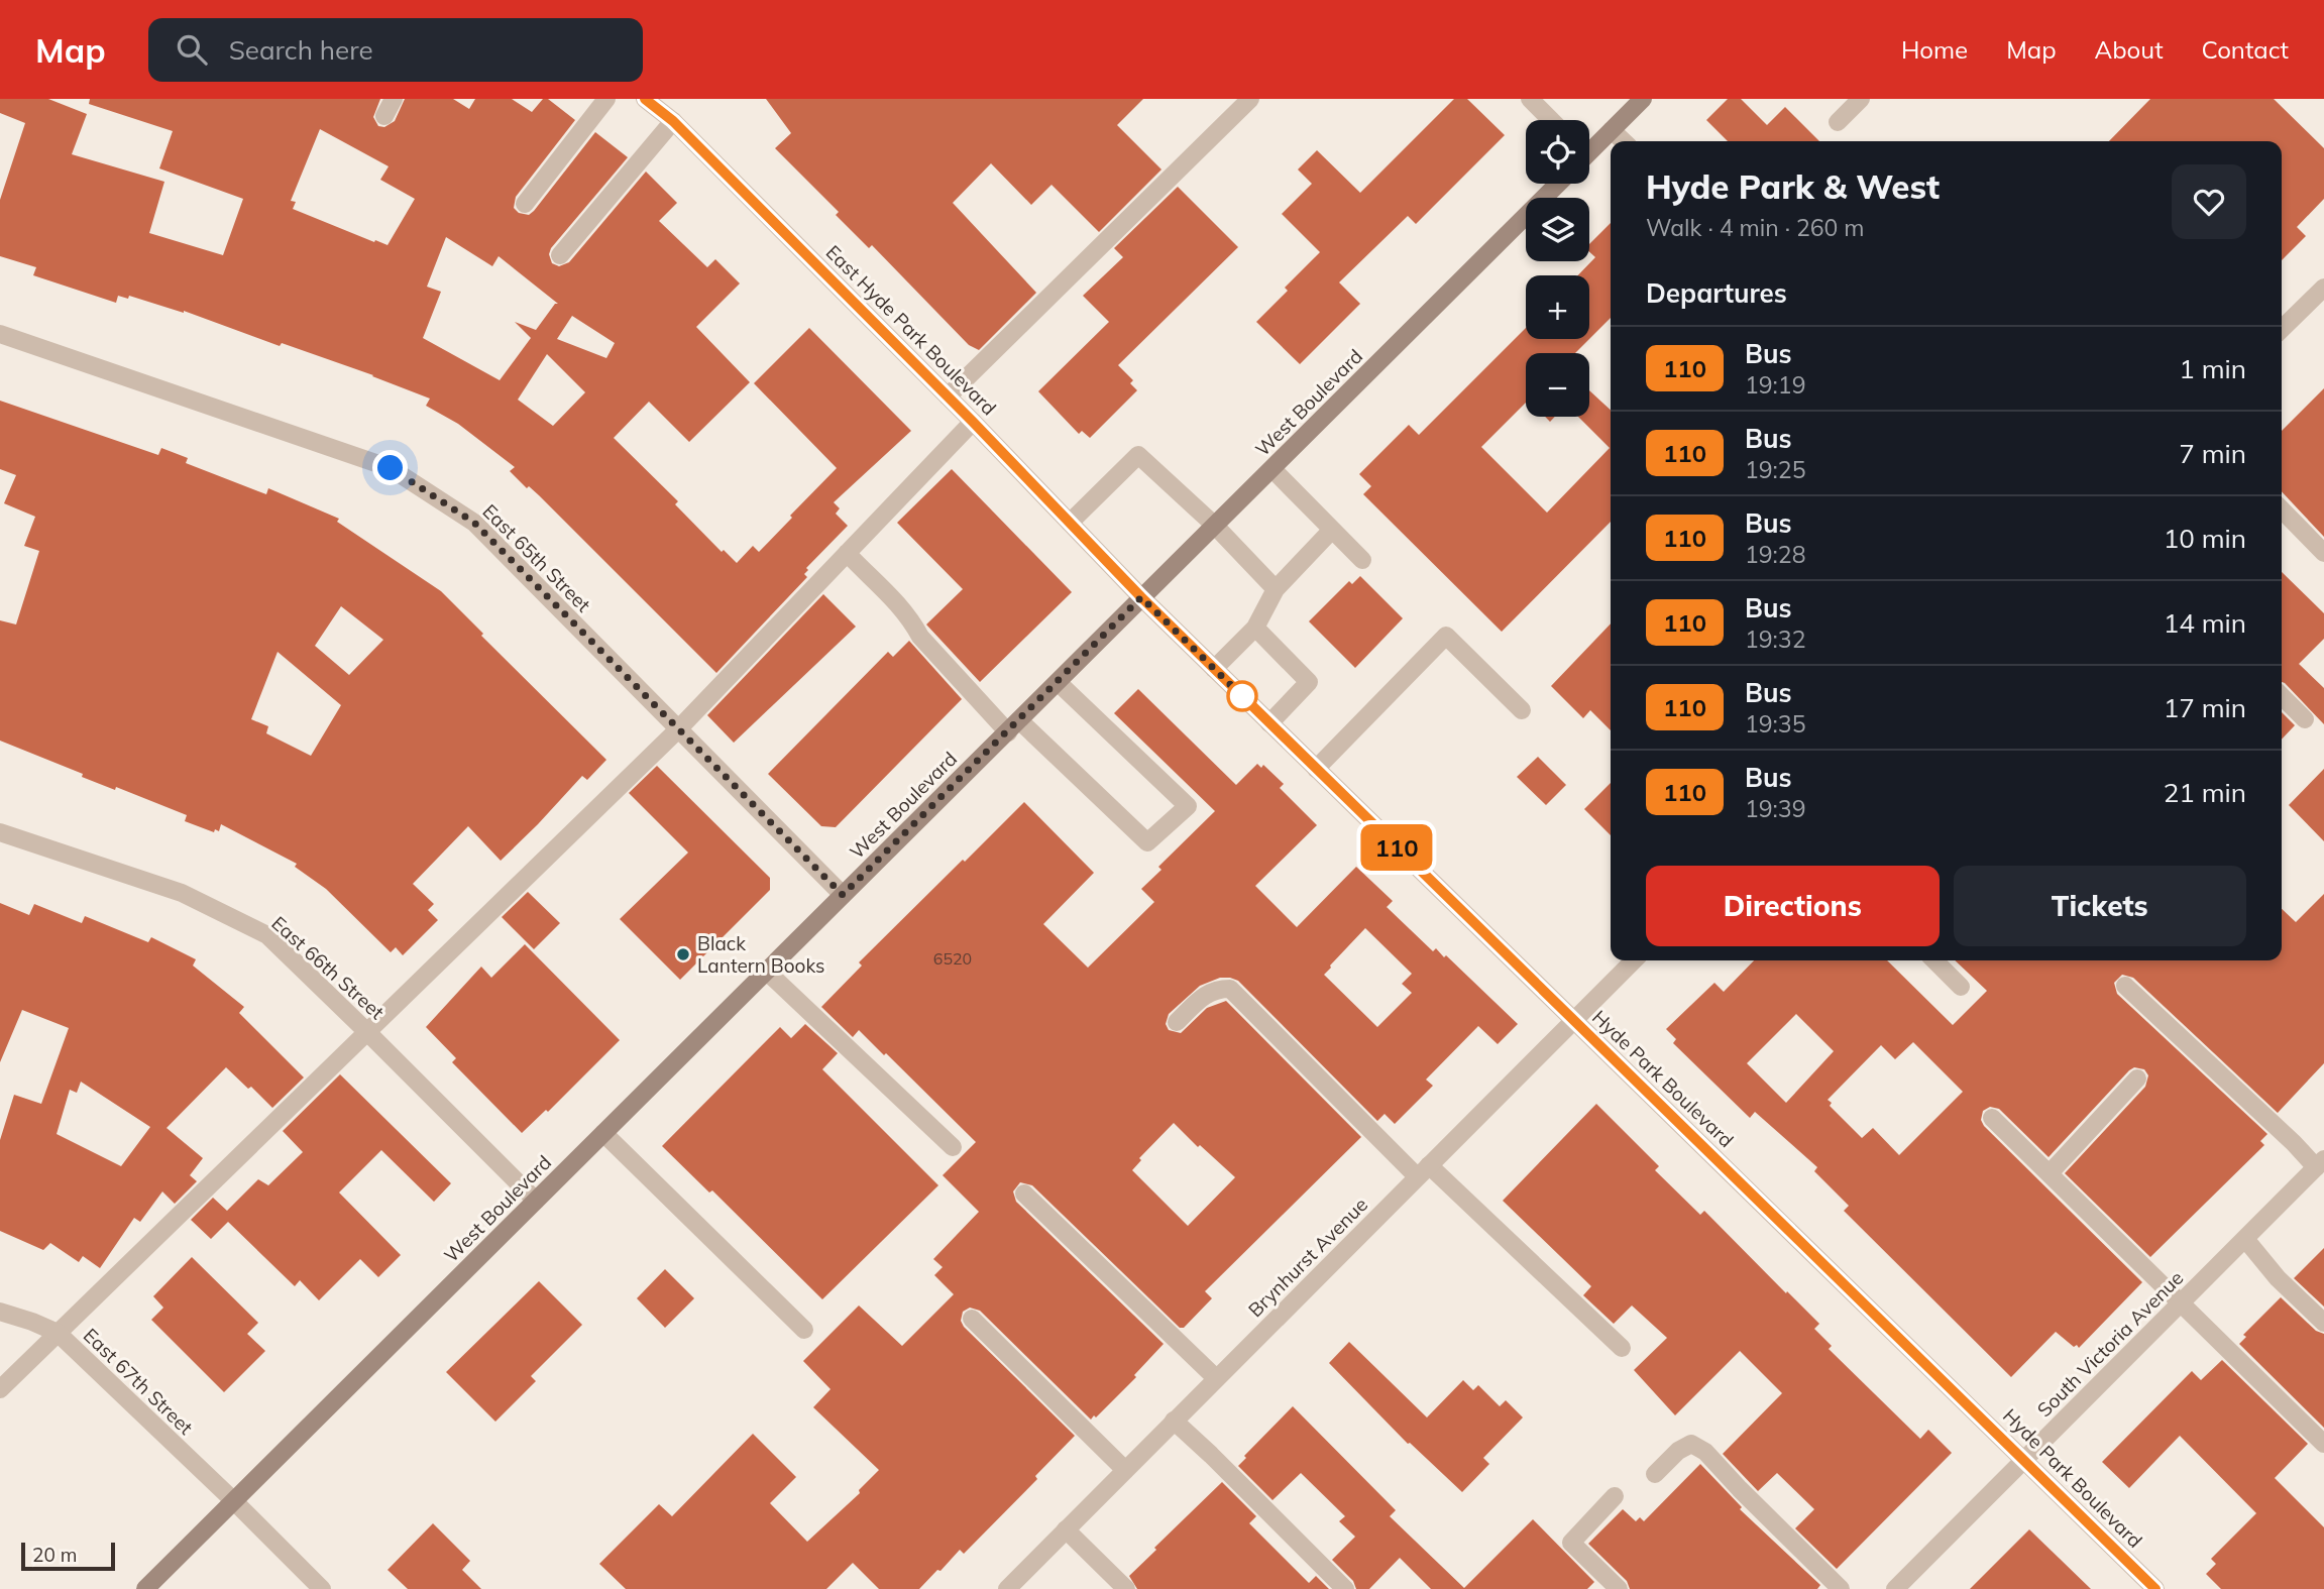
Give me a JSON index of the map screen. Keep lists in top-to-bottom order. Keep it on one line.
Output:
{"streets":{"main road":["West Boulevard"],"street":["East Hyde Park Boulevard","East 65th Street","East 66th Street","Hyde Park Boulevard","Brynhurst Avenue","South Victoria Avenue","East 67th Street"]},"crossings":[["East Hyde Park Boulevard","West Boulevard"],["East Hyde Park Boulevard","Hyde Park Boulevard"],["West Boulevard","East 65th Street"],["West Boulevard","East 66th Street"],["West Boulevard","Hyde Park Boulevard"],["West Boulevard","East 67th Street"],["Hyde Park Boulevard","Brynhurst Avenue"],["Hyde Park Boulevard","South Victoria Avenue"]],"places":["Black Lantern Books"],"lines":["bus line 110"],"house_numbers":["6520"],"scale_bar":"20 m","page":{"header":"Map","search":"Search here","nav":["Home","Map","About","Contact"],"on_map":"110","map_buttons":["+","−"],"heading":[["Hyde Park & West","Walk · 4 min · 260 m"],"Departures"],"list":[{"mark":"110","name":"Bus","note":"19:19","value":"1 min"},{"mark":"110","name":"Bus","note":"19:25","value":"7 min"},{"mark":"110","name":"Bus","note":"19:28","value":"10 min"},{"mark":"110","name":"Bus","note":"19:32","value":"14 min"},{"mark":"110","name":"Bus","note":"19:35","value":"17 min"},{"mark":"110","name":"Bus","note":"19:39","value":"21 min"}],"buttons":["Directions","Tickets"],"scale":"20 m"}}
